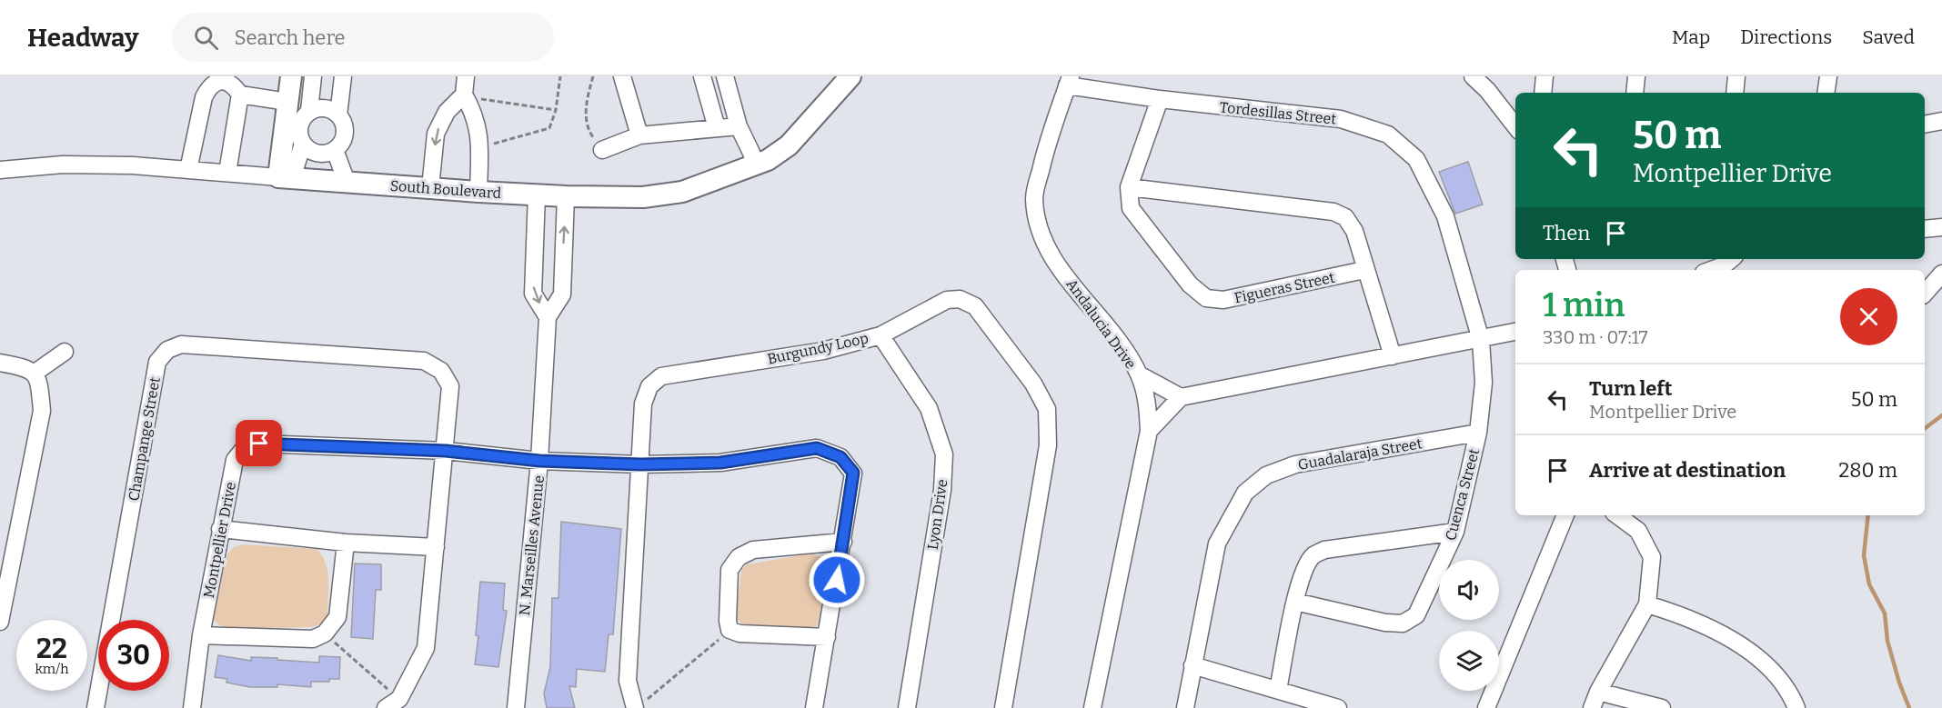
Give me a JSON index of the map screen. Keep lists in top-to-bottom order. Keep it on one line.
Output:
{"streets":{"main road":["South Boulevard"],"street":["Tordesillas Street","Figueras Street","Andalucia Drive","Burgundy Loop","Champange Street","Guadalaraja Street","Cuenca Street","Lyon Drive","Montpellier Drive","N. Marseilles Avenue"]},"crossings":[["Tordesillas Street","Andalucia Drive"],["Tordesillas Street","Cuenca Street"],["Burgundy Loop","Lyon Drive"],["Burgundy Loop","Montpellier Drive"],["Champange Street","Montpellier Drive"],["Guadalaraja Street","Cuenca Street"],["Montpellier Drive","N. Marseilles Avenue"]],"page":{"header":"Headway","search":"Search here","nav":["Map","Directions","Saved"],"turn":["50 m","Montpellier Drive"],"then":"Then","heading":["1 min","330 m · 07:17"],"list":[{"name":"Turn left","note":"Montpellier Drive","value":"50 m"},{"name":"Arrive at destination","value":"280 m"}],"speed":"22 km/h","limit":"30"}}
